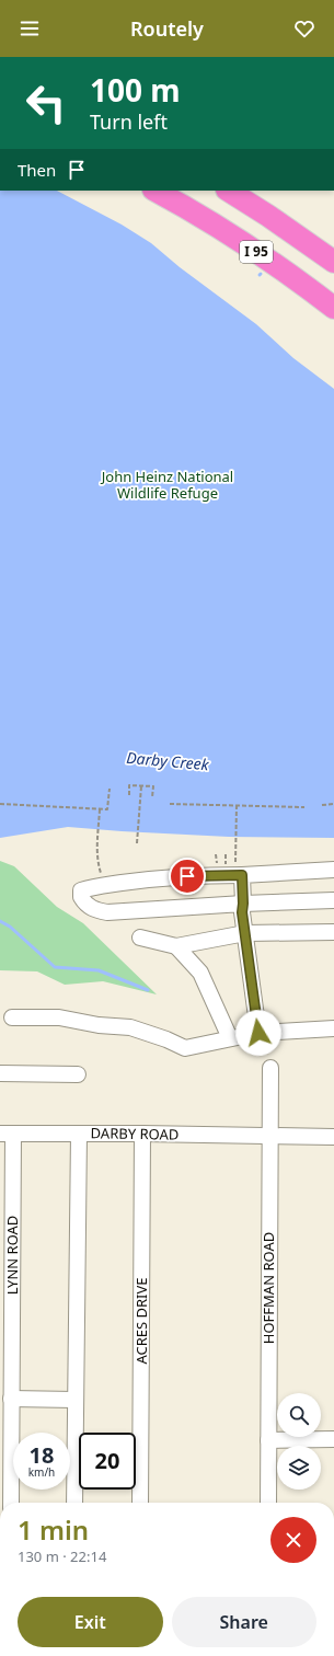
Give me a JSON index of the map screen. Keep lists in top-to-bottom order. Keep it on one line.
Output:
{"streets":{"highway":["I 95"],"street":["DARBY ROAD","LYNN ROAD","HOFFMAN ROAD","ACRES DRIVE"]},"crossings":[["DARBY ROAD","LYNN ROAD"],["DARBY ROAD","HOFFMAN ROAD"],["DARBY ROAD","ACRES DRIVE"]],"water":["Darby Creek"],"parks":["John Heinz National Wildlife Refuge"],"page":{"header":"Routely","turn":["100 m","Turn left"],"then":"Then","speed":"18 km/h","limit":"20","heading":["1 min","130 m · 22:14"],"buttons":["Exit","Share"]}}
